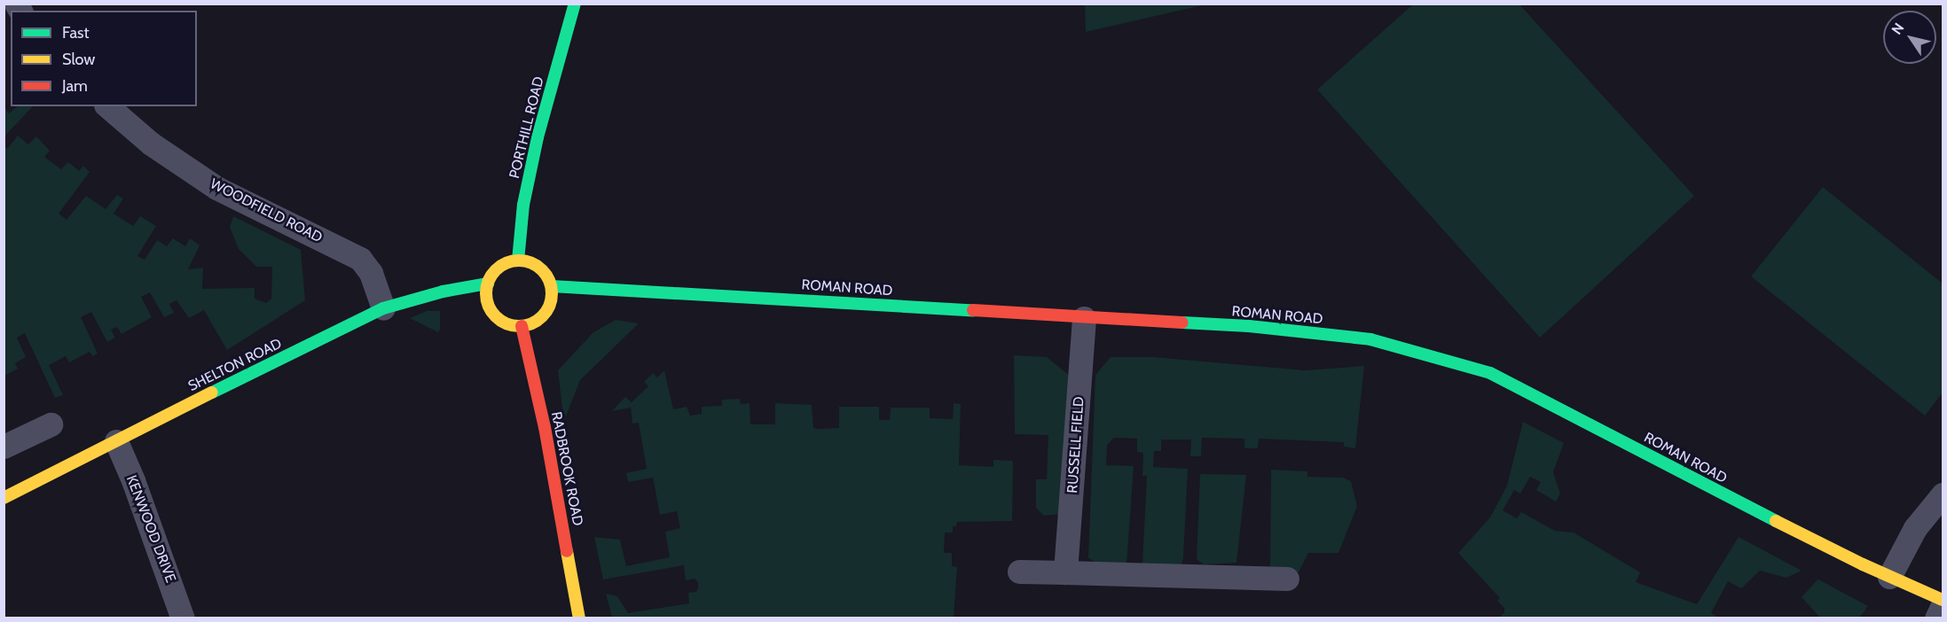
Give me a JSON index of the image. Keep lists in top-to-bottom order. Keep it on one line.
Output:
{"streets":{"main road":["PORTHILL ROAD","ROMAN ROAD","SHELTON ROAD","RADBROOK ROAD"],"street":["WOODFIELD ROAD","RUSSELL FIELD","KENWOOD DRIVE"]},"crossings":[["PORTHILL ROAD","ROMAN ROAD"],["PORTHILL ROAD","SHELTON ROAD"],["PORTHILL ROAD","RADBROOK ROAD"],["WOODFIELD ROAD","SHELTON ROAD"],["ROMAN ROAD","SHELTON ROAD"],["ROMAN ROAD","RUSSELL FIELD"],["ROMAN ROAD","RADBROOK ROAD"],["SHELTON ROAD","RADBROOK ROAD"],["SHELTON ROAD","KENWOOD DRIVE"]],"legend":["Fast","Slow","Jam"],"north":"top left"}
